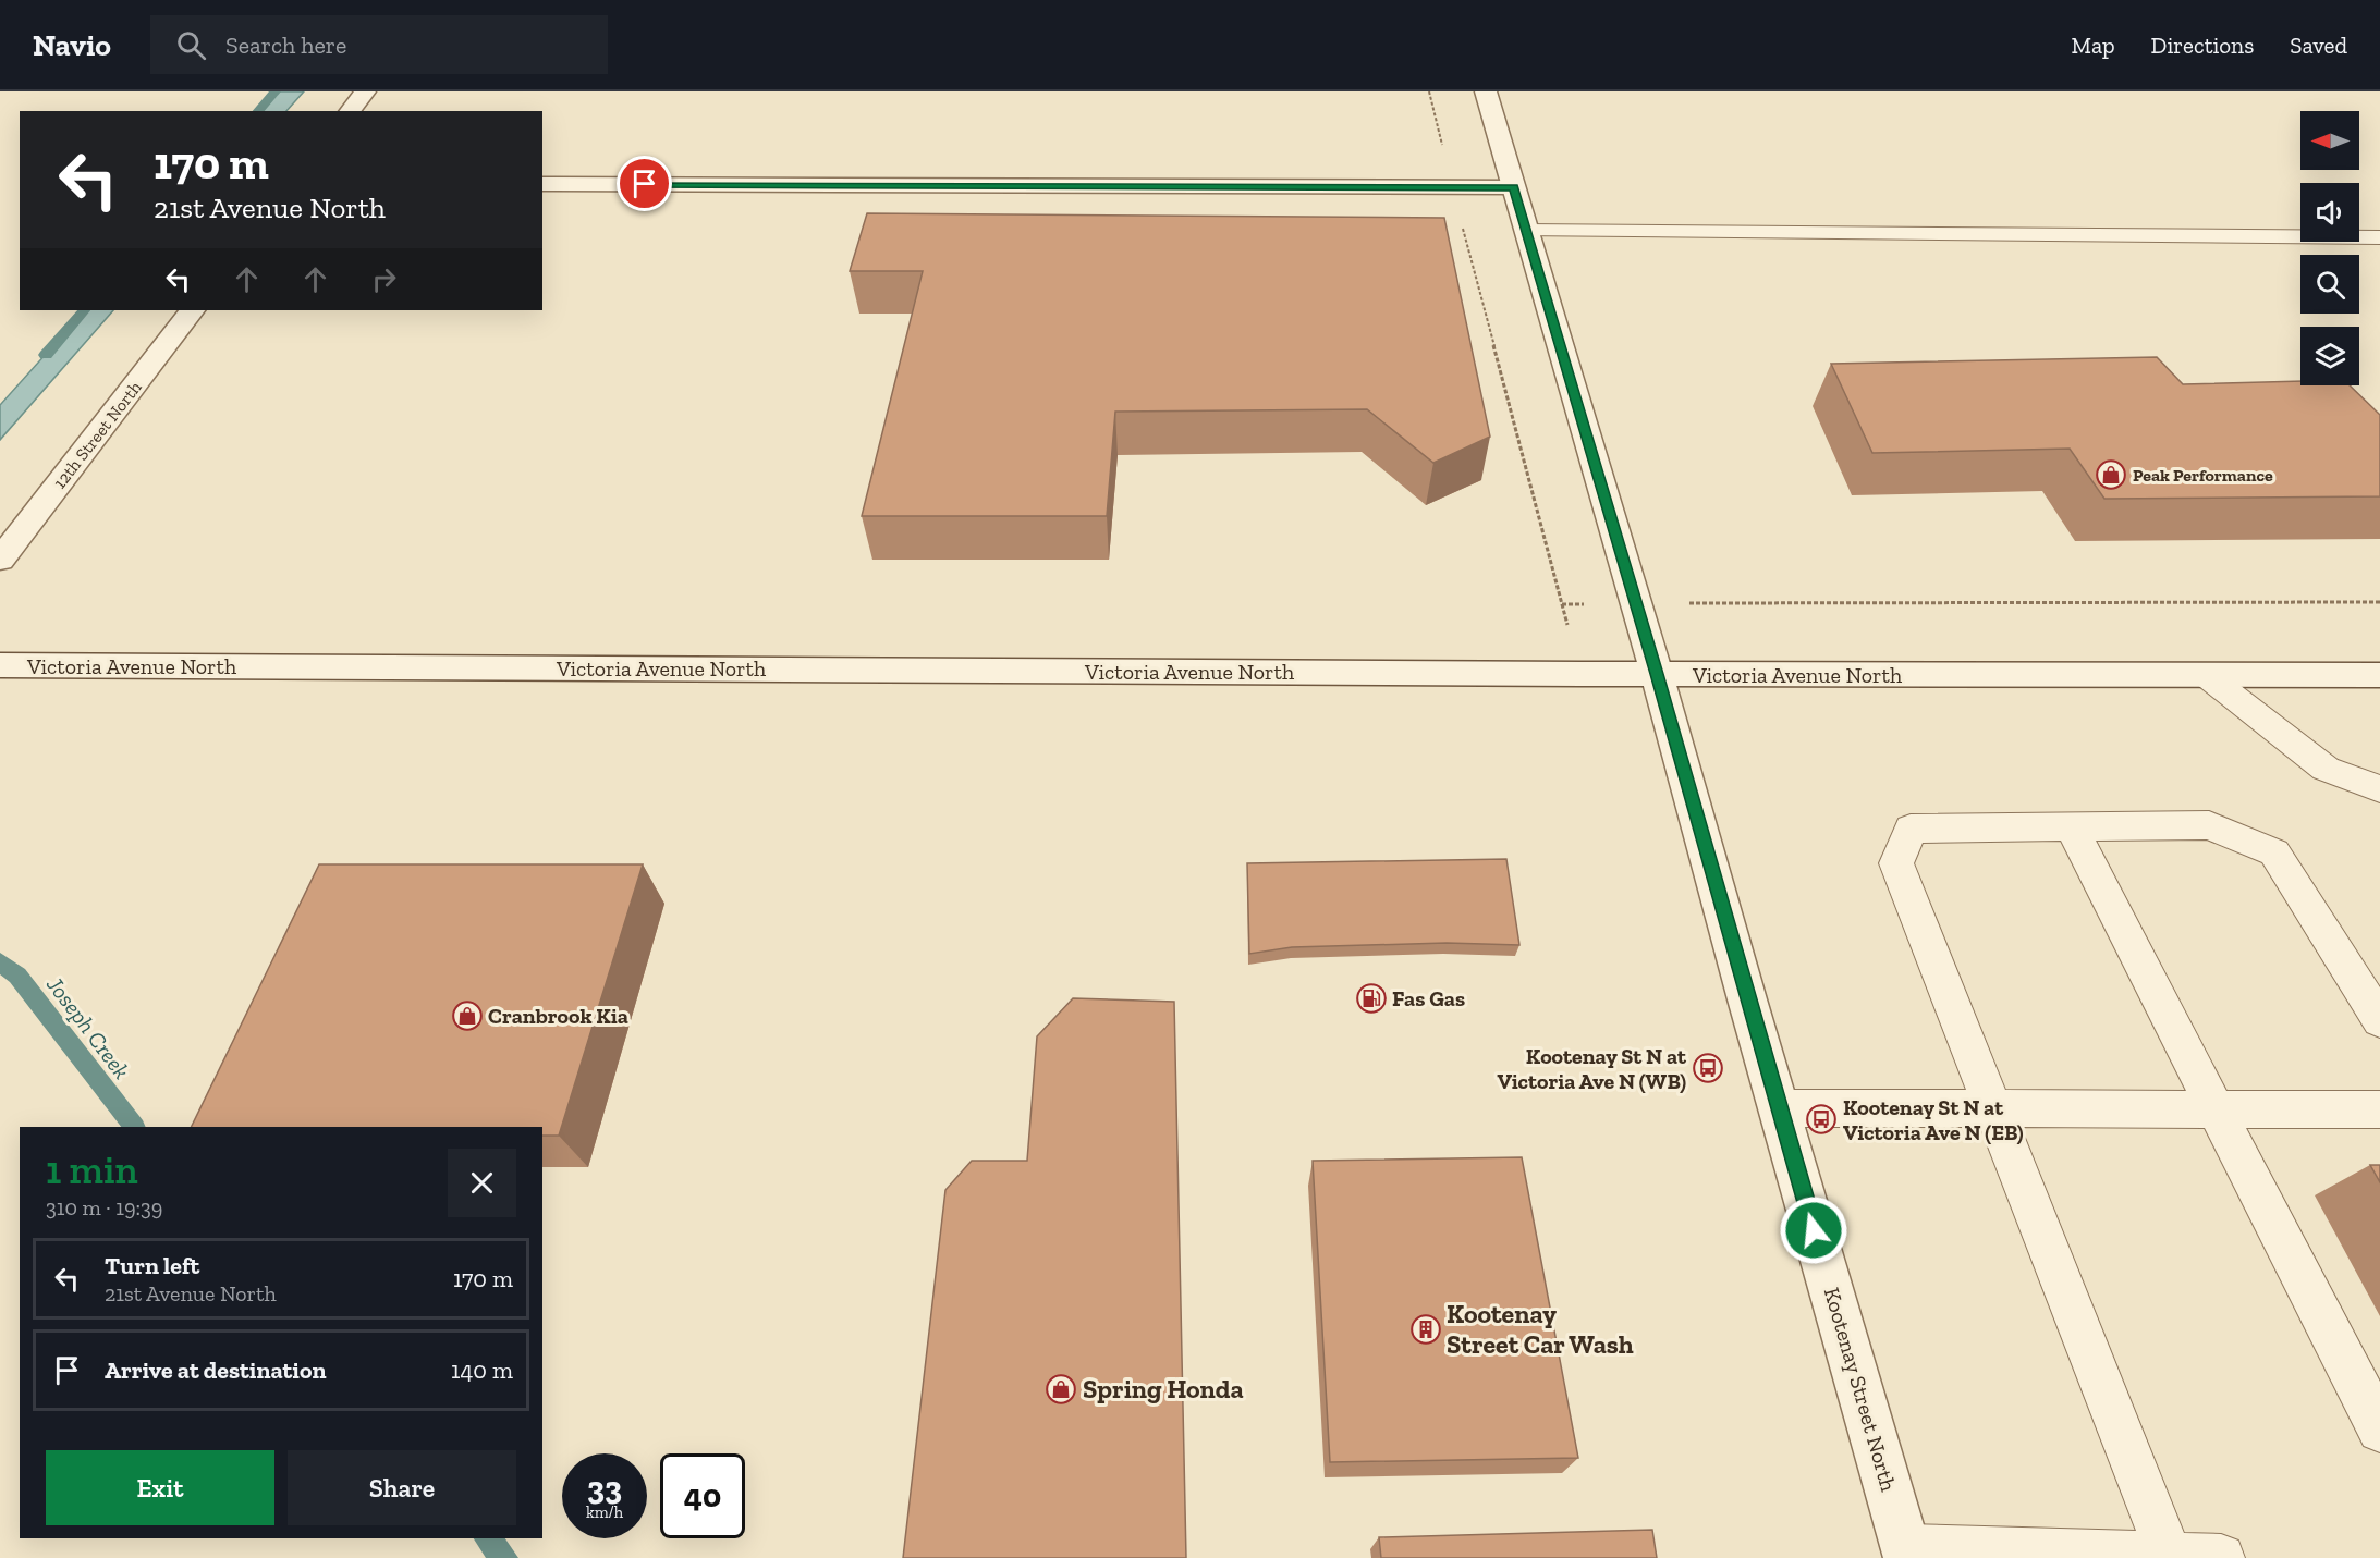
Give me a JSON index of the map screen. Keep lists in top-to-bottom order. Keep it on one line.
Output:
{"streets":{"street":["12th Street North","Victoria Avenue North","Kootenay Street North"]},"crossings":[["Victoria Avenue North","Kootenay Street North"]],"water":["Joseph Creek"],"places":{"shop":["Peak Performance","Cranbrook Kia","Spring Honda"],"fuel station":["Fas Gas"],"bus stop":["Kootenay St N at Victoria Ave N (WB)","Kootenay St N at Victoria Ave N (EB)"],"building":["Kootenay Street Car Wash"]},"north":"left","page":{"header":"Navio","search":"Search here","nav":["Map","Directions","Saved"],"turn":["170 m","21st Avenue North"],"heading":["1 min","310 m · 19:39"],"list":[{"name":"Turn left","note":"21st Avenue North","value":"170 m"},{"name":"Arrive at destination","value":"140 m"}],"buttons":["Exit","Share"],"speed":"33 km/h","limit":"40"}}
